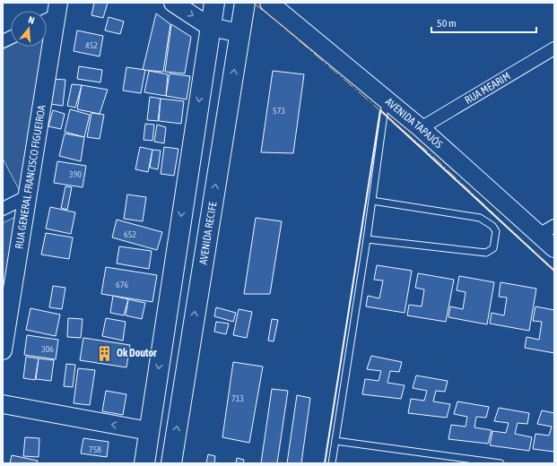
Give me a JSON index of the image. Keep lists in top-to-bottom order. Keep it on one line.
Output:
{"streets":{"main road":["AVENIDA RECIFE"],"street":["RUA MEARIM","AVENIDA TAPAJÓS","RUA GENERAL FRANCISCO FIGUEIROA"]},"crossings":[["RUA MEARIM","AVENIDA TAPAJÓS"]],"places":{"building":["Ok Doutor"]},"house_numbers":["452","573","390","652","676","306","713","758"],"scale_bar":"50 m","north":"top"}
